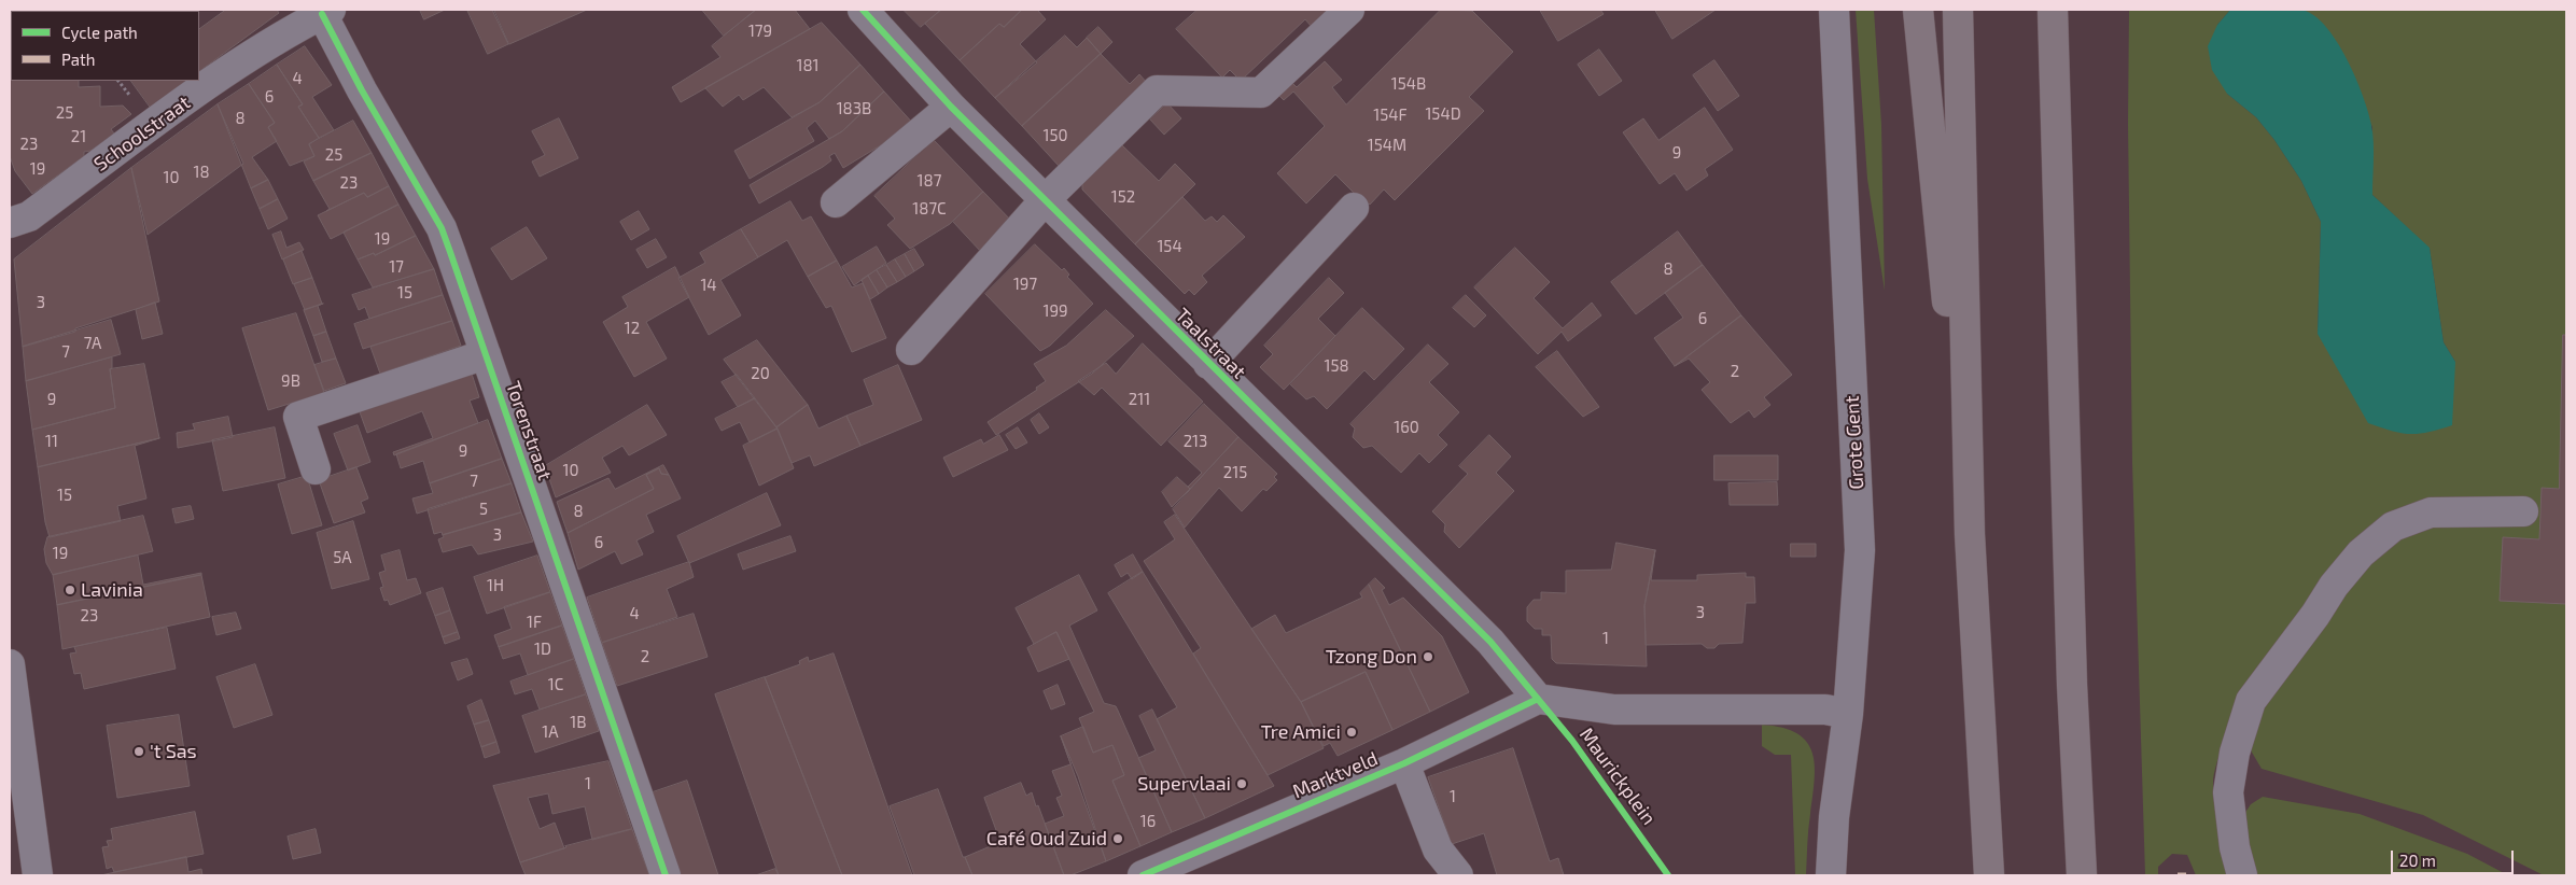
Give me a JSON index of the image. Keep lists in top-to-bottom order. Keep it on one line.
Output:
{"streets":{"street":["Schoolstraat","Taalstraat","Torenstraat","Grote Gent","Marktveld","Maurickplein"]},"crossings":[["Schoolstraat","Torenstraat"],["Taalstraat","Marktveld"],["Taalstraat","Maurickplein"],["Grote Gent","Maurickplein"],["Marktveld","Maurickplein"]],"places":["Lavinia","Tzong Don","Tre Amici","'t Sas","Supervlaai","Café Oud Zuid"],"house_numbers":["179","181","4","154B","6","183B","25","154D","154F","8","150","21","23","154M","9","25","19","18","10","187","23","152","187C","19","154","17","8","197","14","15","3","199","6","12","7A","7","158","2","20","9B","9","211","160","11","213","9","10","215","7","15","5","8","3","6","19","5A","1H","3","4","23","1F","1","1D","2","1C","1B","1A","1","1","16"],"legend":["Cycle path","Path"],"scale_bar":"20 m"}
